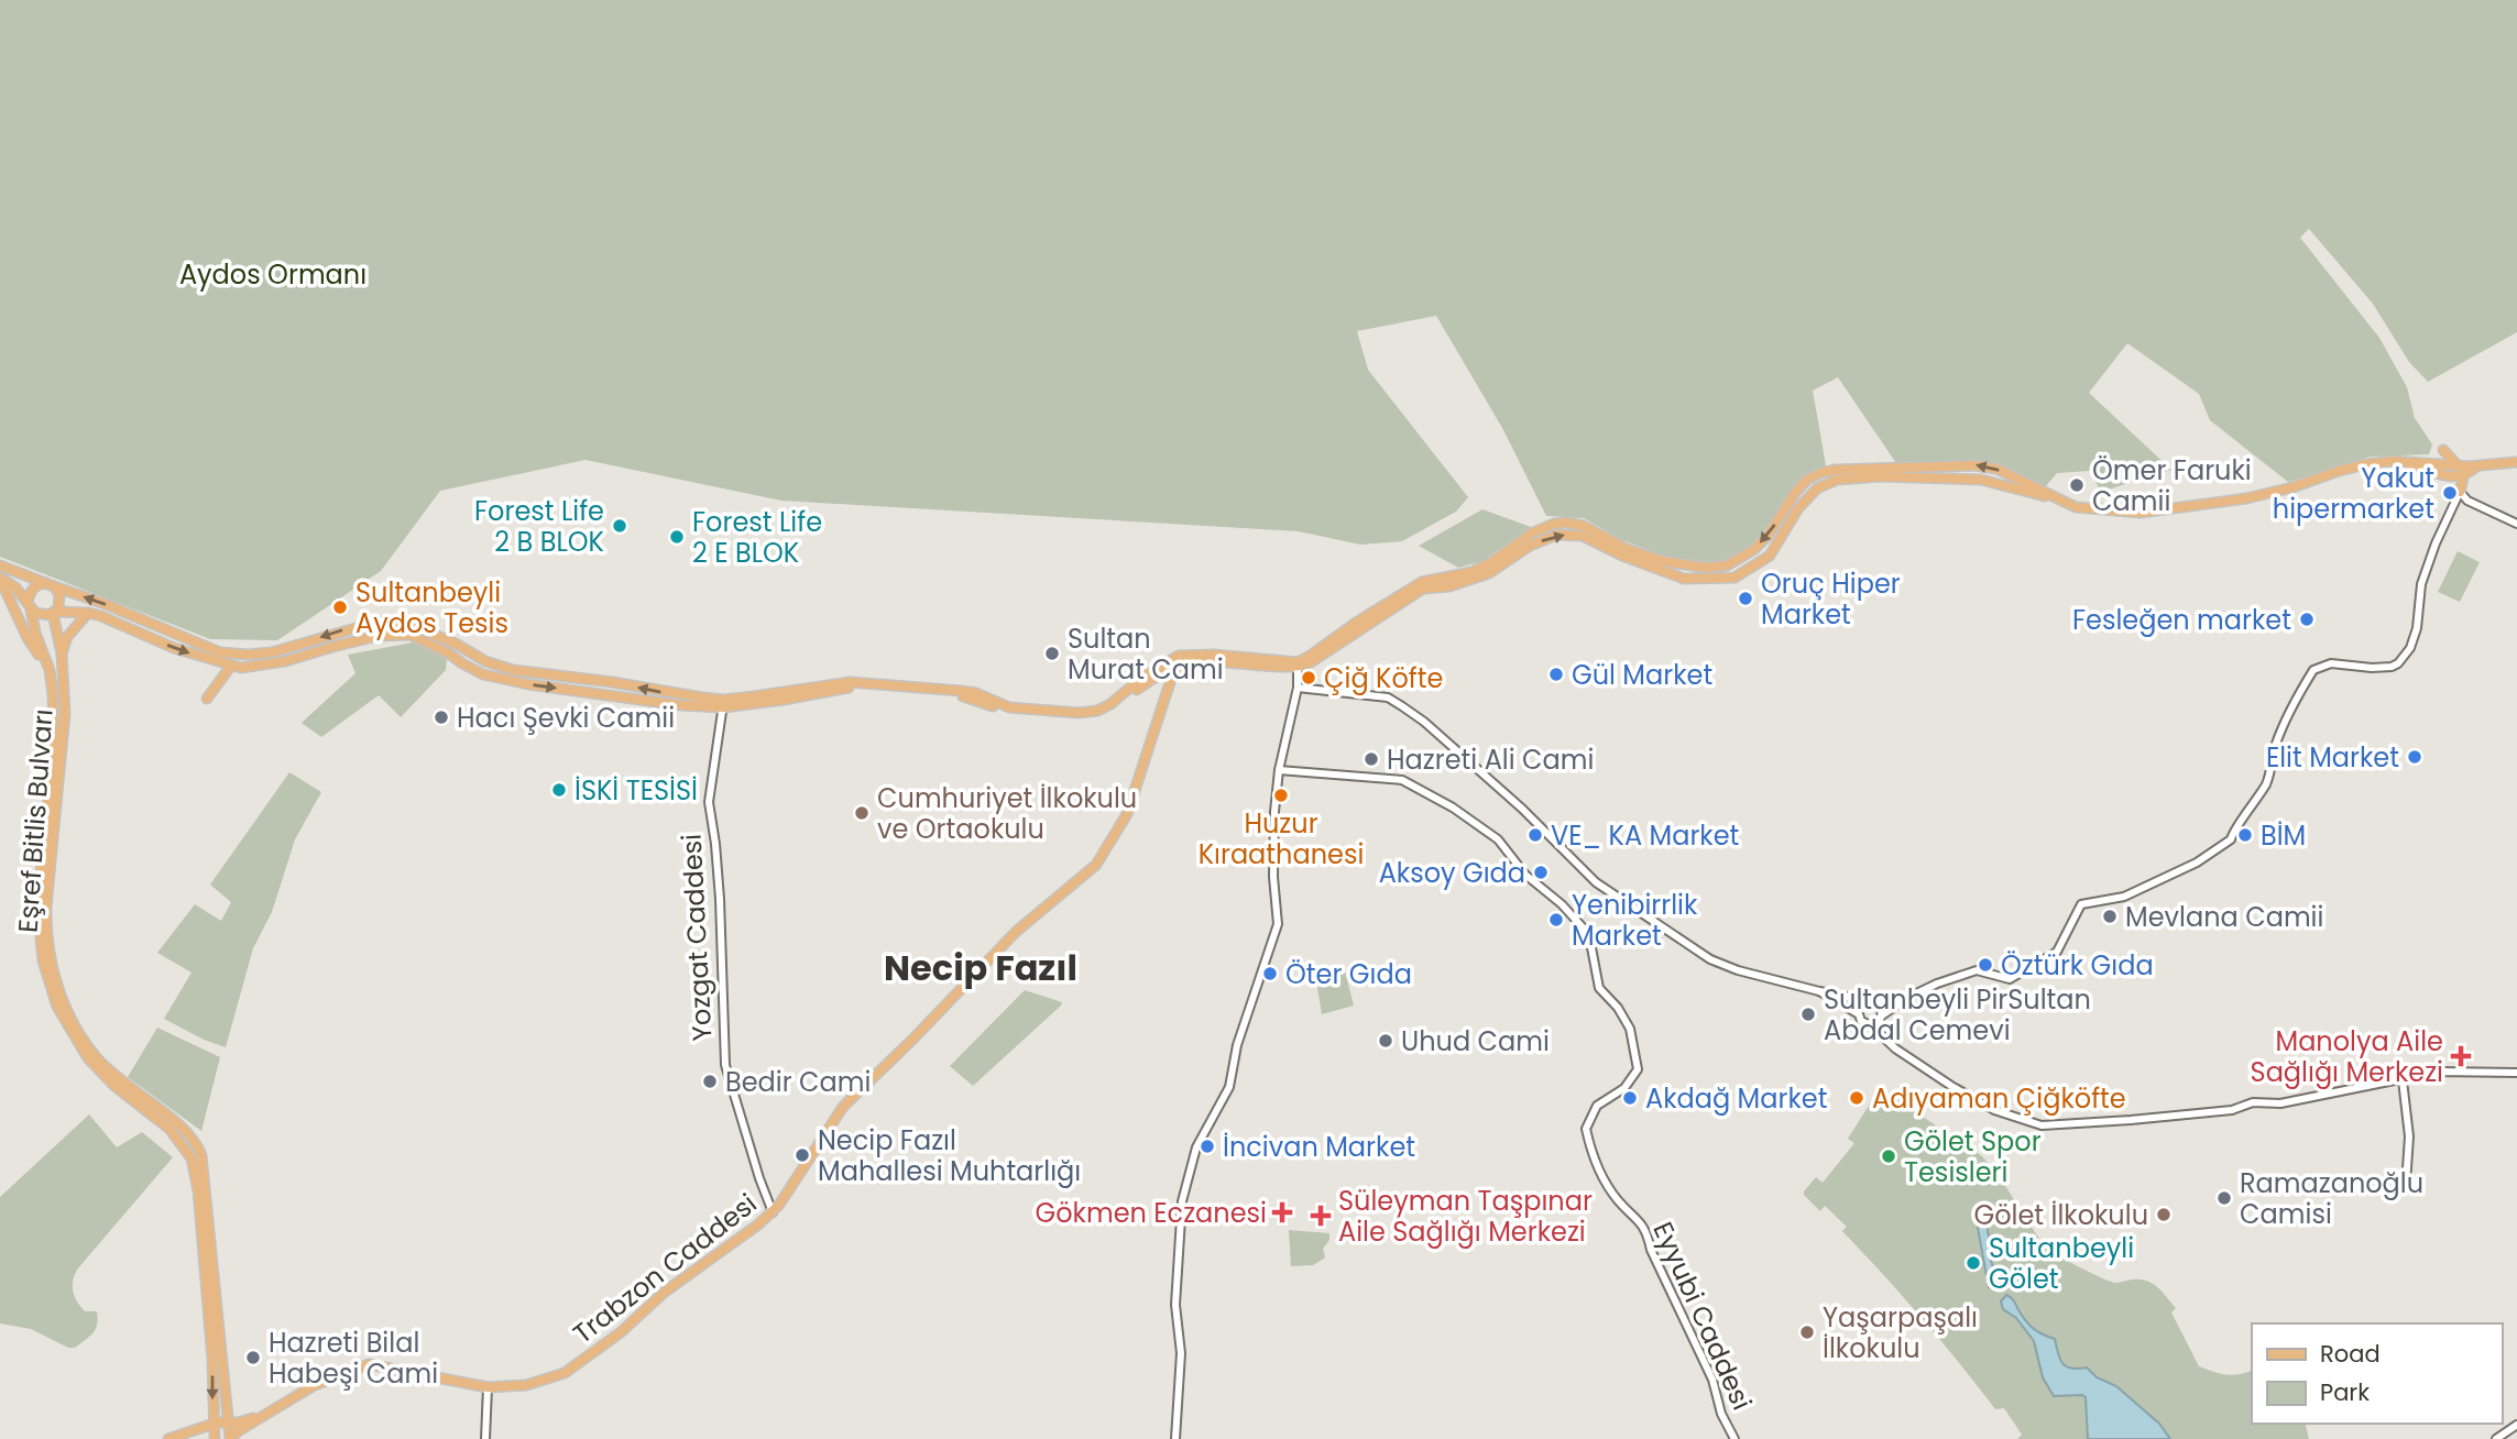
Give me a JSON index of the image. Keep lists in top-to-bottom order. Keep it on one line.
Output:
{"streets":{"main road":["Eşref Bitlis Bulvarı","Trabzon Caddesi"],"street":["Yozgat Caddesi","Eyyubi Caddesi"]},"crossings":[["Eşref Bitlis Bulvarı","Trabzon Caddesi"],["Yozgat Caddesi","Trabzon Caddesi"]],"districts":["Necip Fazıl"],"parks":["Aydos Ormanı"],"places":{"other":["Ömer Faruki Camii","Yakut hipermarket","Forest Life 2 B BLOK","Forest Life 2 E BLOK","Oruç Hiper Market","Sultanbeyli Aydos Tesis","Fesleğen market","Sultan Murat Cami","Gül Market","Çiğ Köfte","Hacı Şevki Camii","Elit Market","Hazreti Ali Cami","İSKİ TESİSİ","Huzur Kıraathanesi","Cumhuriyet İlkokulu ve Ortaokulu","VE_ KA Market","BİM","Aksoy Gıda","Mevlana Camii","Yenibirrlik Market","Öztürk Gıda","Öter Gıda","Sultanbeyli PirSultan Abdal Cemevi","Uhud Cami","Bedir Cami","Akdağ Market","Adıyaman Çiğköfte","İncivan Market","Necip Fazıl Mahallesi Muhtarlığı","Gölet Spor Tesisleri","Ramazanoğlu Camisi","Gölet İlkokulu","Sultanbeyli Gölet","Yaşarpaşalı İlkokulu","Hazreti Bilal Habeşi Cami"],"health":["Manolya Aile Sağlığı Merkezi","Gökmen Eczanesi","Süleyman Taşpınar Aile Sağlığı Merkezi"]},"legend":["Road","Park"]}
